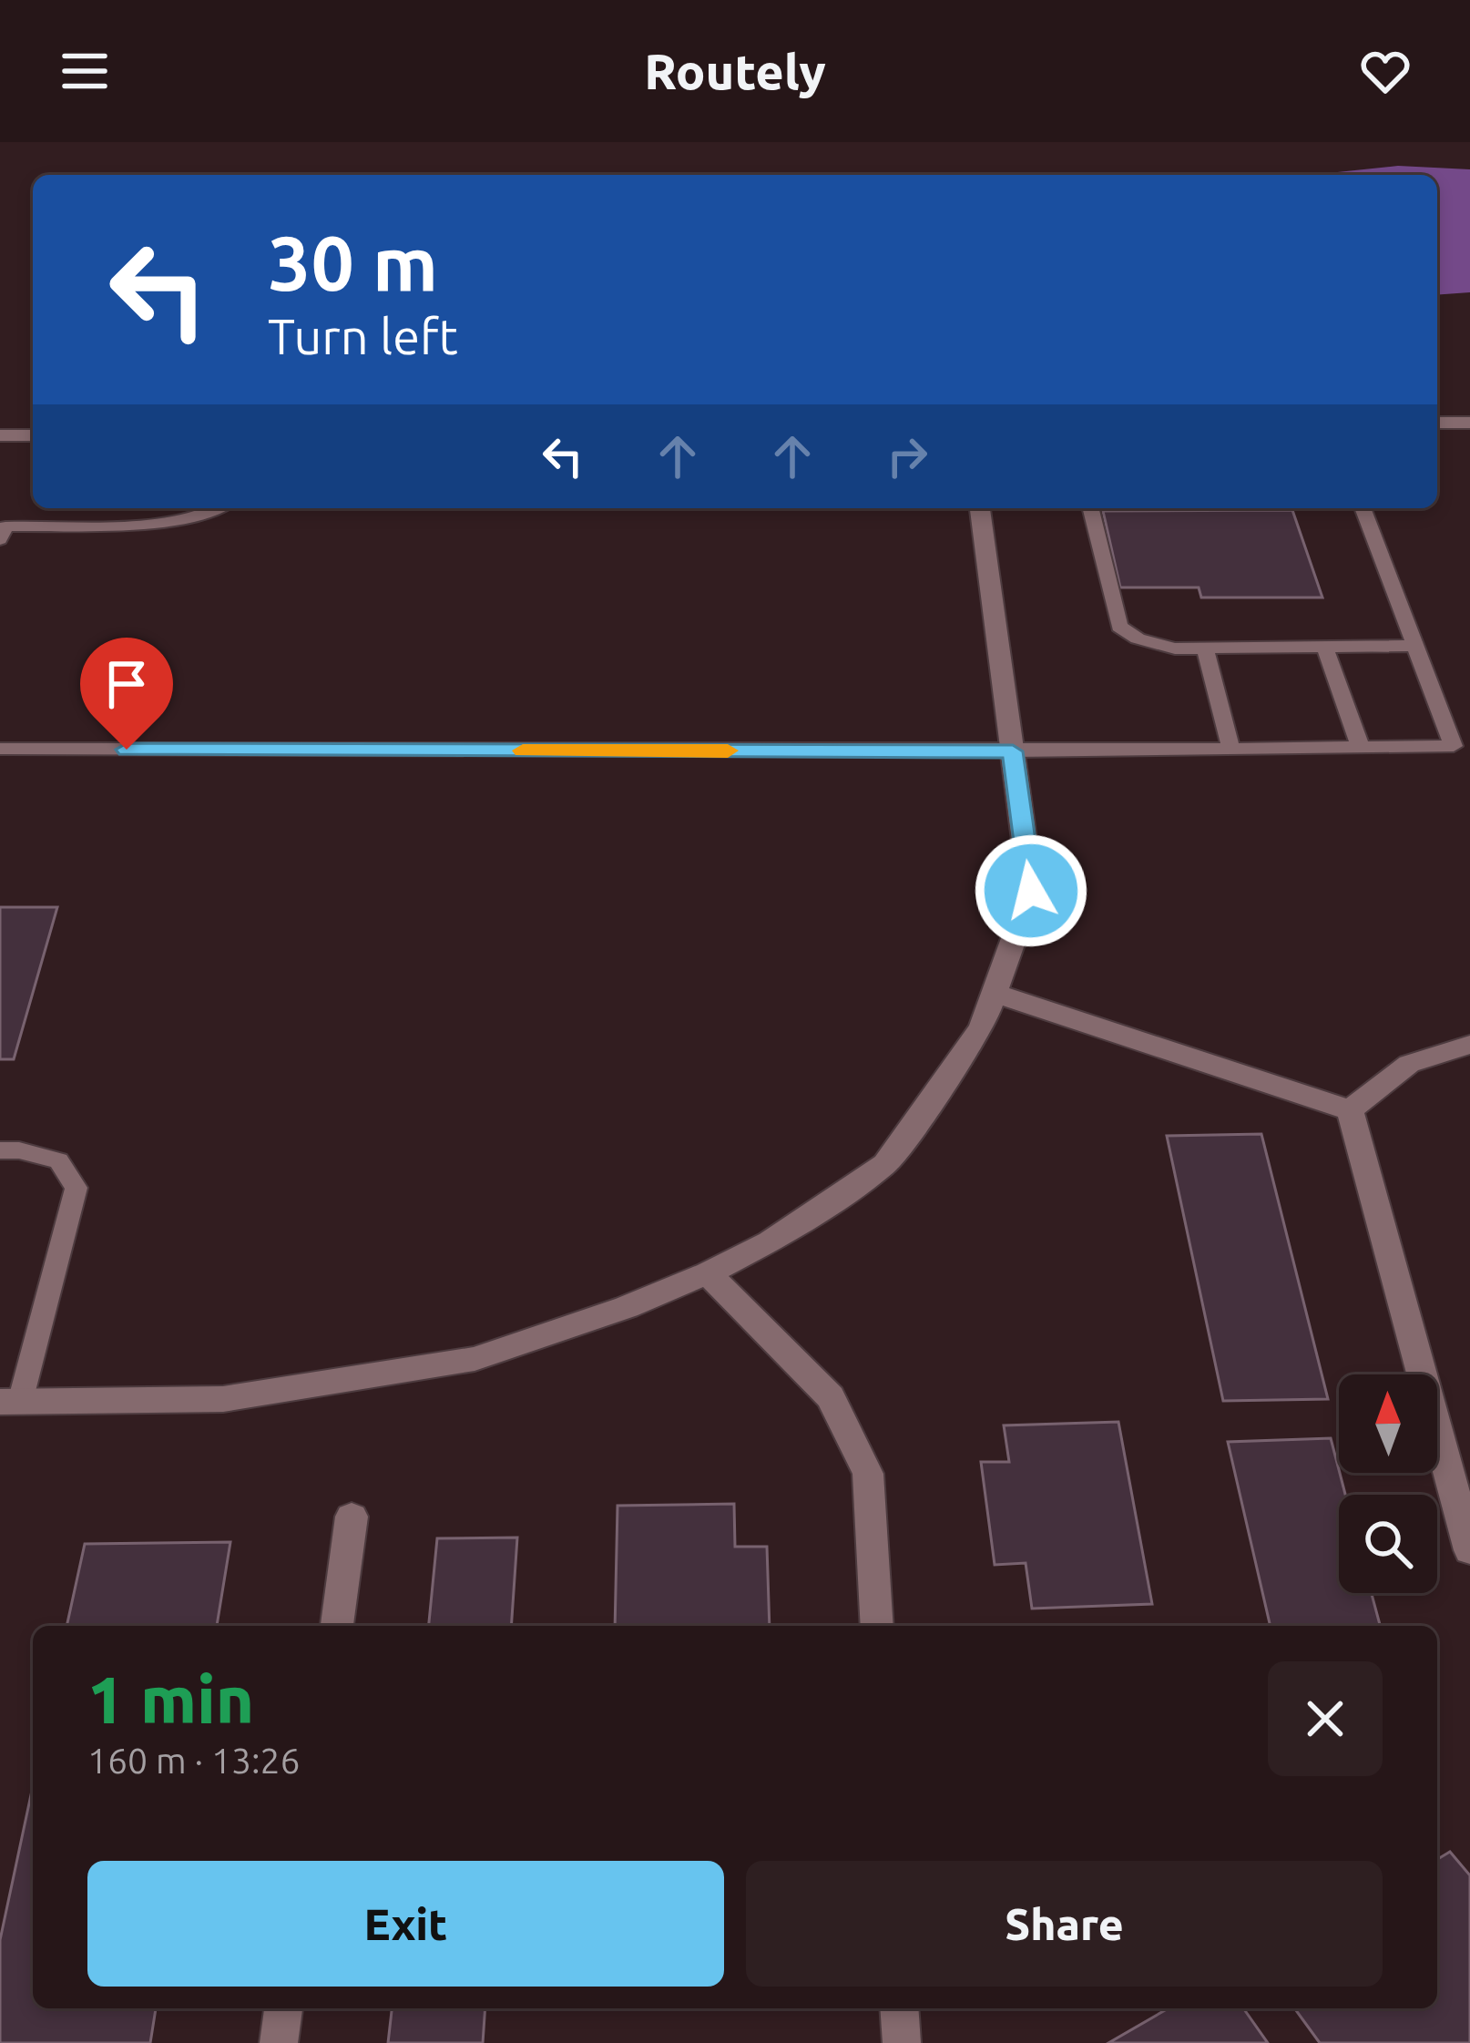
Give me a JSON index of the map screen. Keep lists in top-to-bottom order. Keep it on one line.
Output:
{"north":"top","page":{"header":"Routely","turn":["30 m","Turn left"],"heading":["1 min","160 m · 13:26"],"buttons":["Exit","Share"]}}
